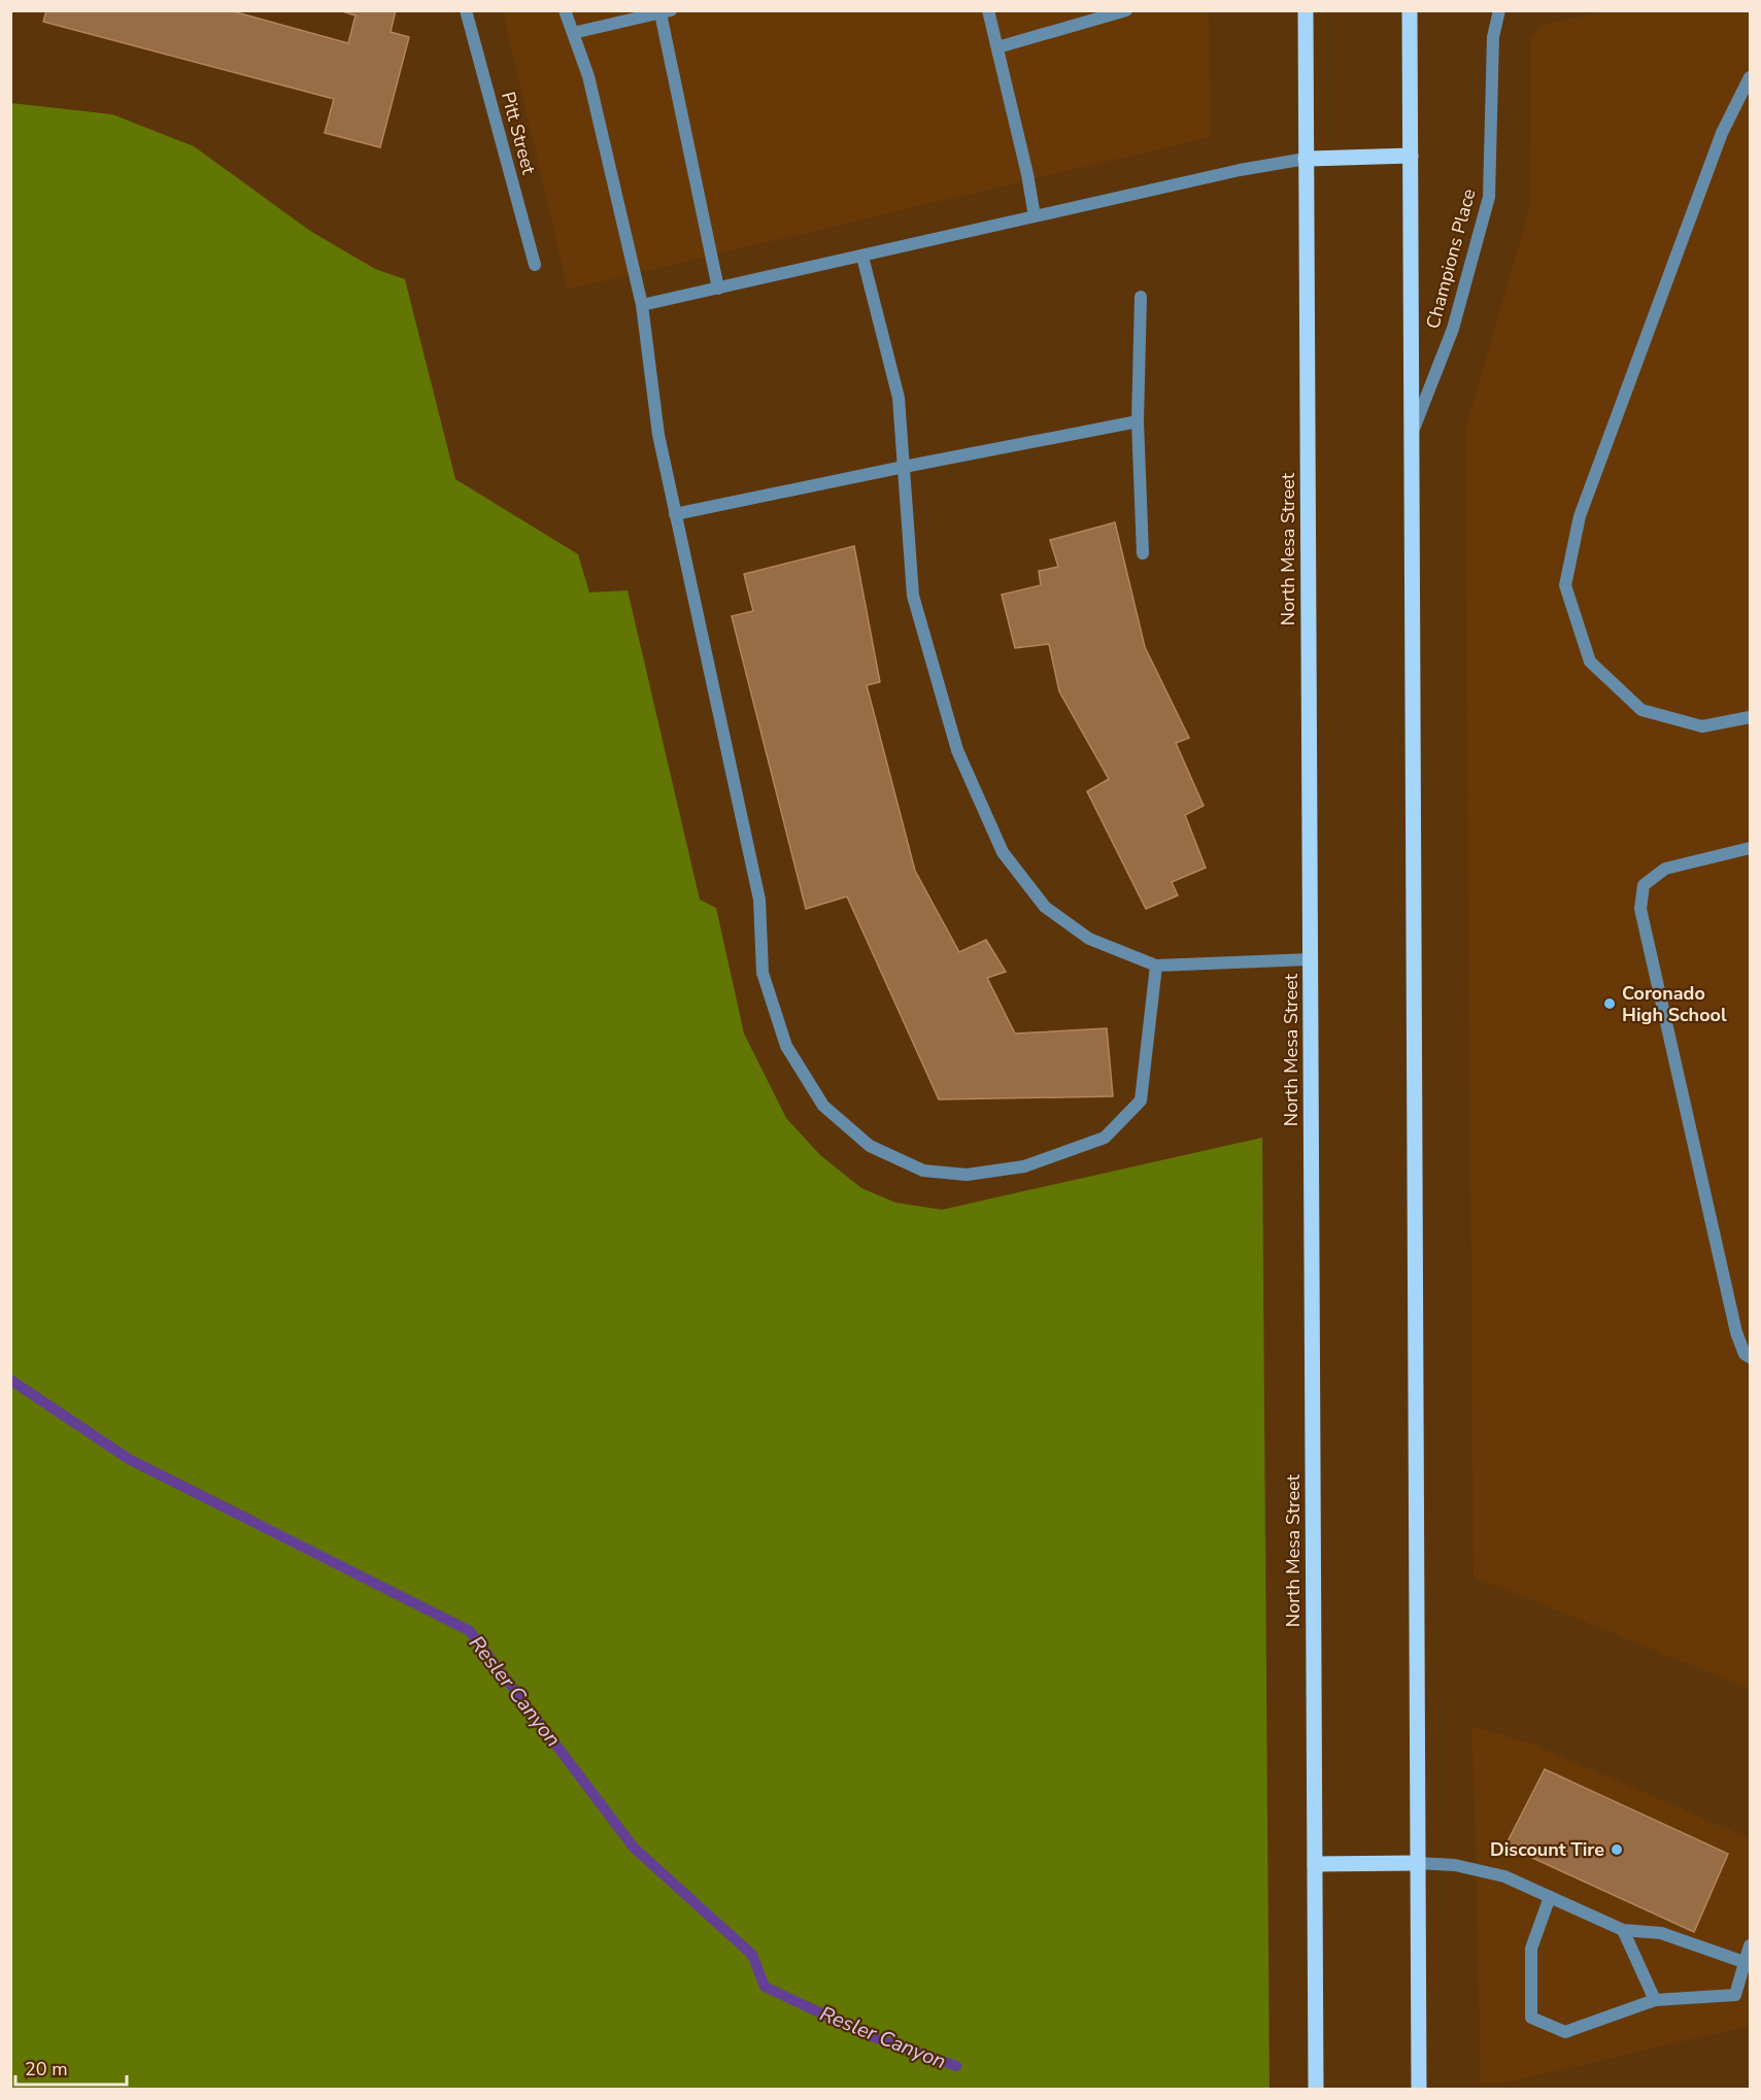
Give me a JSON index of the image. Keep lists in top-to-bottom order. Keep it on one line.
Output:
{"streets":{"main road":["North Mesa Street"],"street":["Pitt Street","Champions Place"]},"water":["Resler Canyon"],"places":["Coronado High School","Discount Tire"],"scale_bar":"20 m"}
